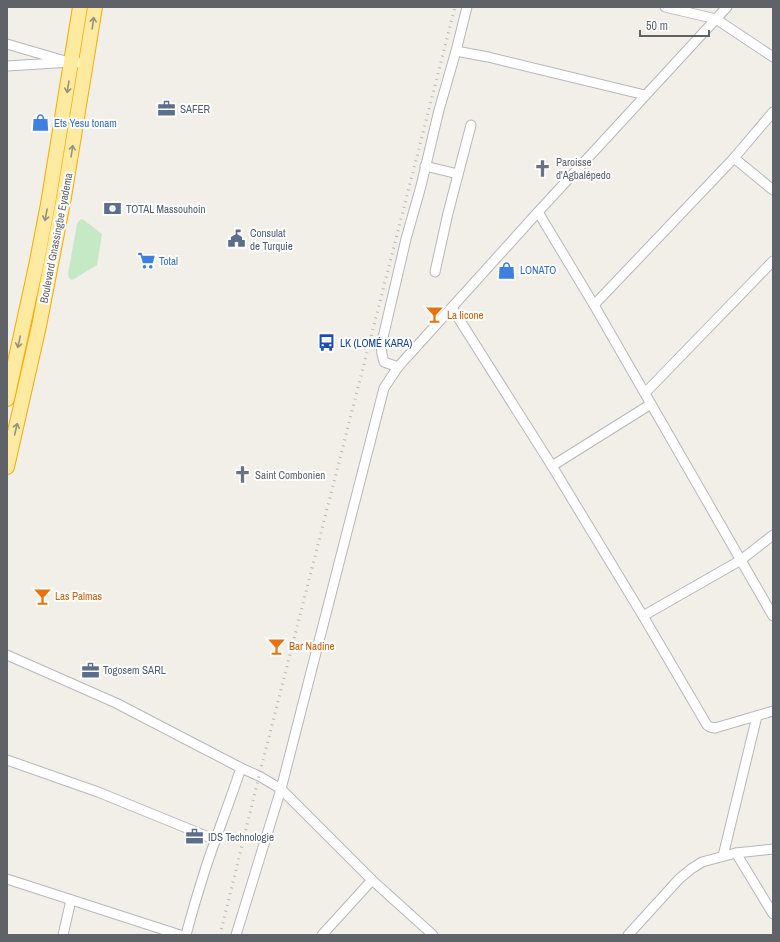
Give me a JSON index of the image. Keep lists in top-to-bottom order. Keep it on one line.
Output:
{"streets":{"highway":["Boulevard Gnassingbe Eyadema"]},"places":{"office":["SAFER","Togosem SARL","IDS Technologie"],"shop":["Ets Yesu tonam","LONATO"],"church":["Paroisse d'Agbalépedo","Saint Combonien"],"bank":["TOTAL Massouhoin"],"public building":["Consulat de Turquie"],"supermarket":["Total"],"bar":["La licone","Las Palmas","Bar Nadine"],"bus stop":["LK (LOMÉ KARA)"]},"scale_bar":"50 m"}
